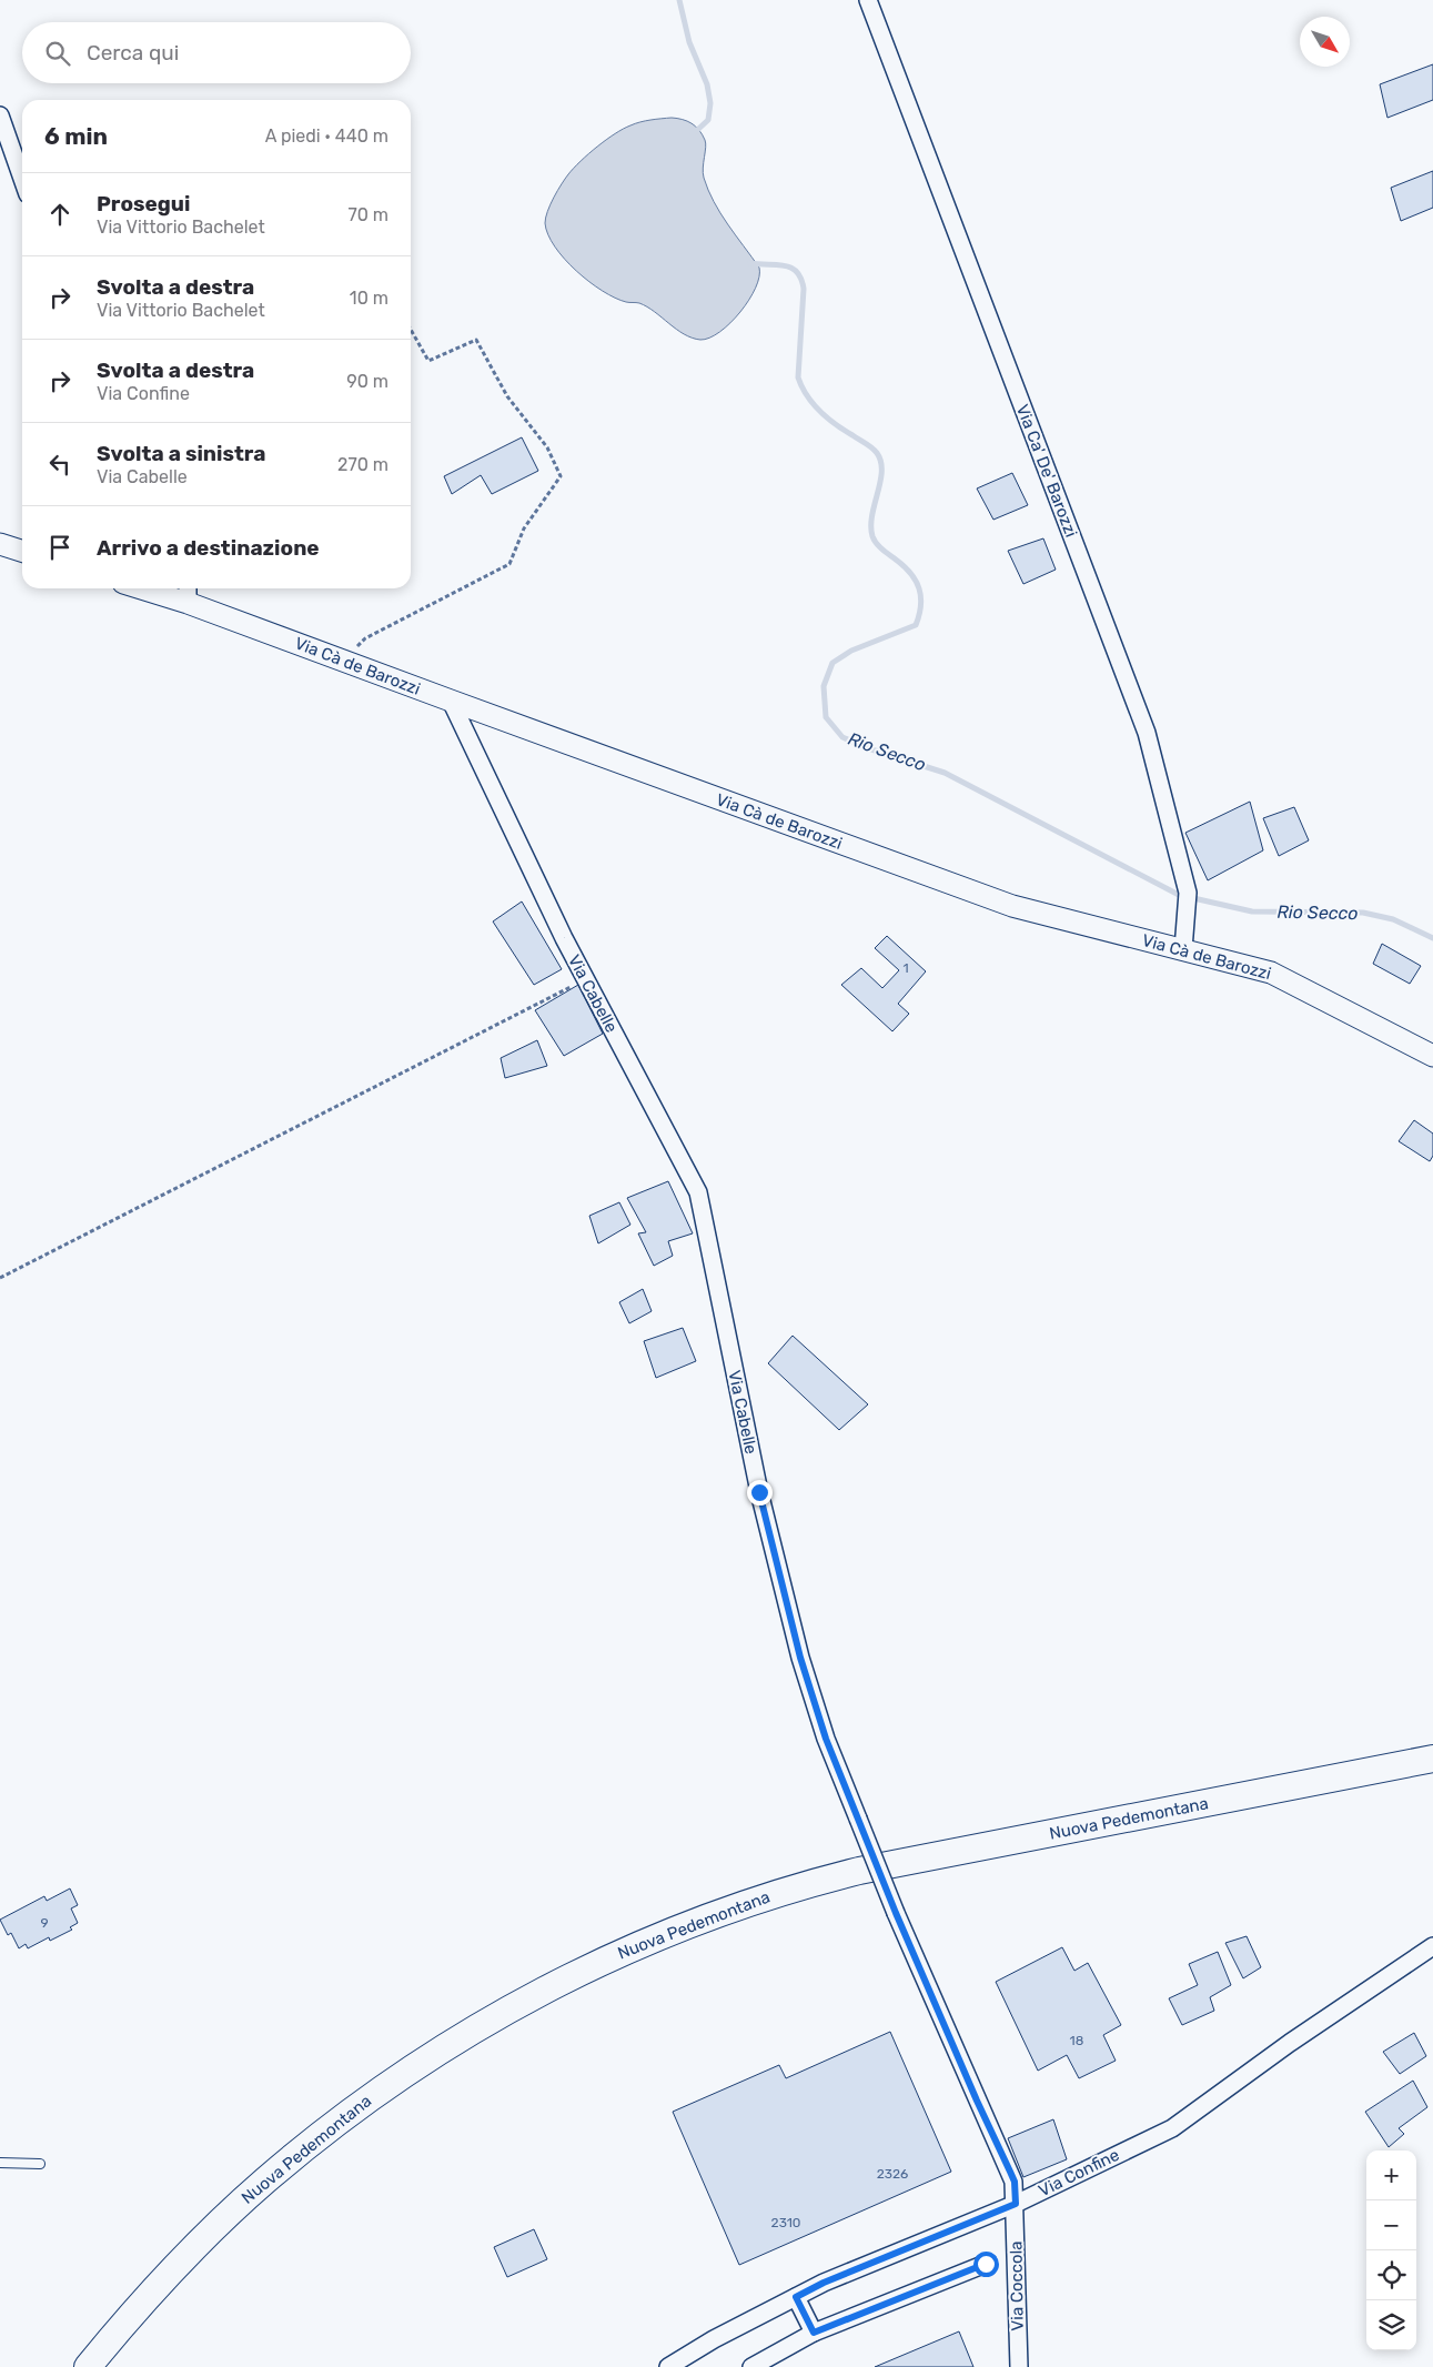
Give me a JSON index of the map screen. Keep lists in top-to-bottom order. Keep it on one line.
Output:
{"streets":{"main road":["Nuova Pedemontana"],"street":["Via Ca' De' Barozzi","Via Cà de Barozzi","Via Cabelle","Via Confine","Via Coccola"]},"crossings":[["Via Ca' De' Barozzi","Via Cà de Barozzi"],["Via Cà de Barozzi","Via Cabelle"],["Via Cabelle","Via Confine"],["Via Cabelle","Via Coccola"],["Via Confine","Via Coccola"]],"water":["Rio Secco"],"house_numbers":["1","9","18","2326","2310"],"north":"bottom right","page":{"search":"Cerca qui","heading":["6 min","A piedi · 440 m"],"list":[["Prosegui","Via Vittorio Bachelet","70 m"],["Svolta a destra","Via Vittorio Bachelet","10 m"],["Svolta a destra","Via Confine","90 m"],["Svolta a sinistra","Via Cabelle","270 m"],"Arrivo a destinazione"],"map_buttons":["+","−"]}}
